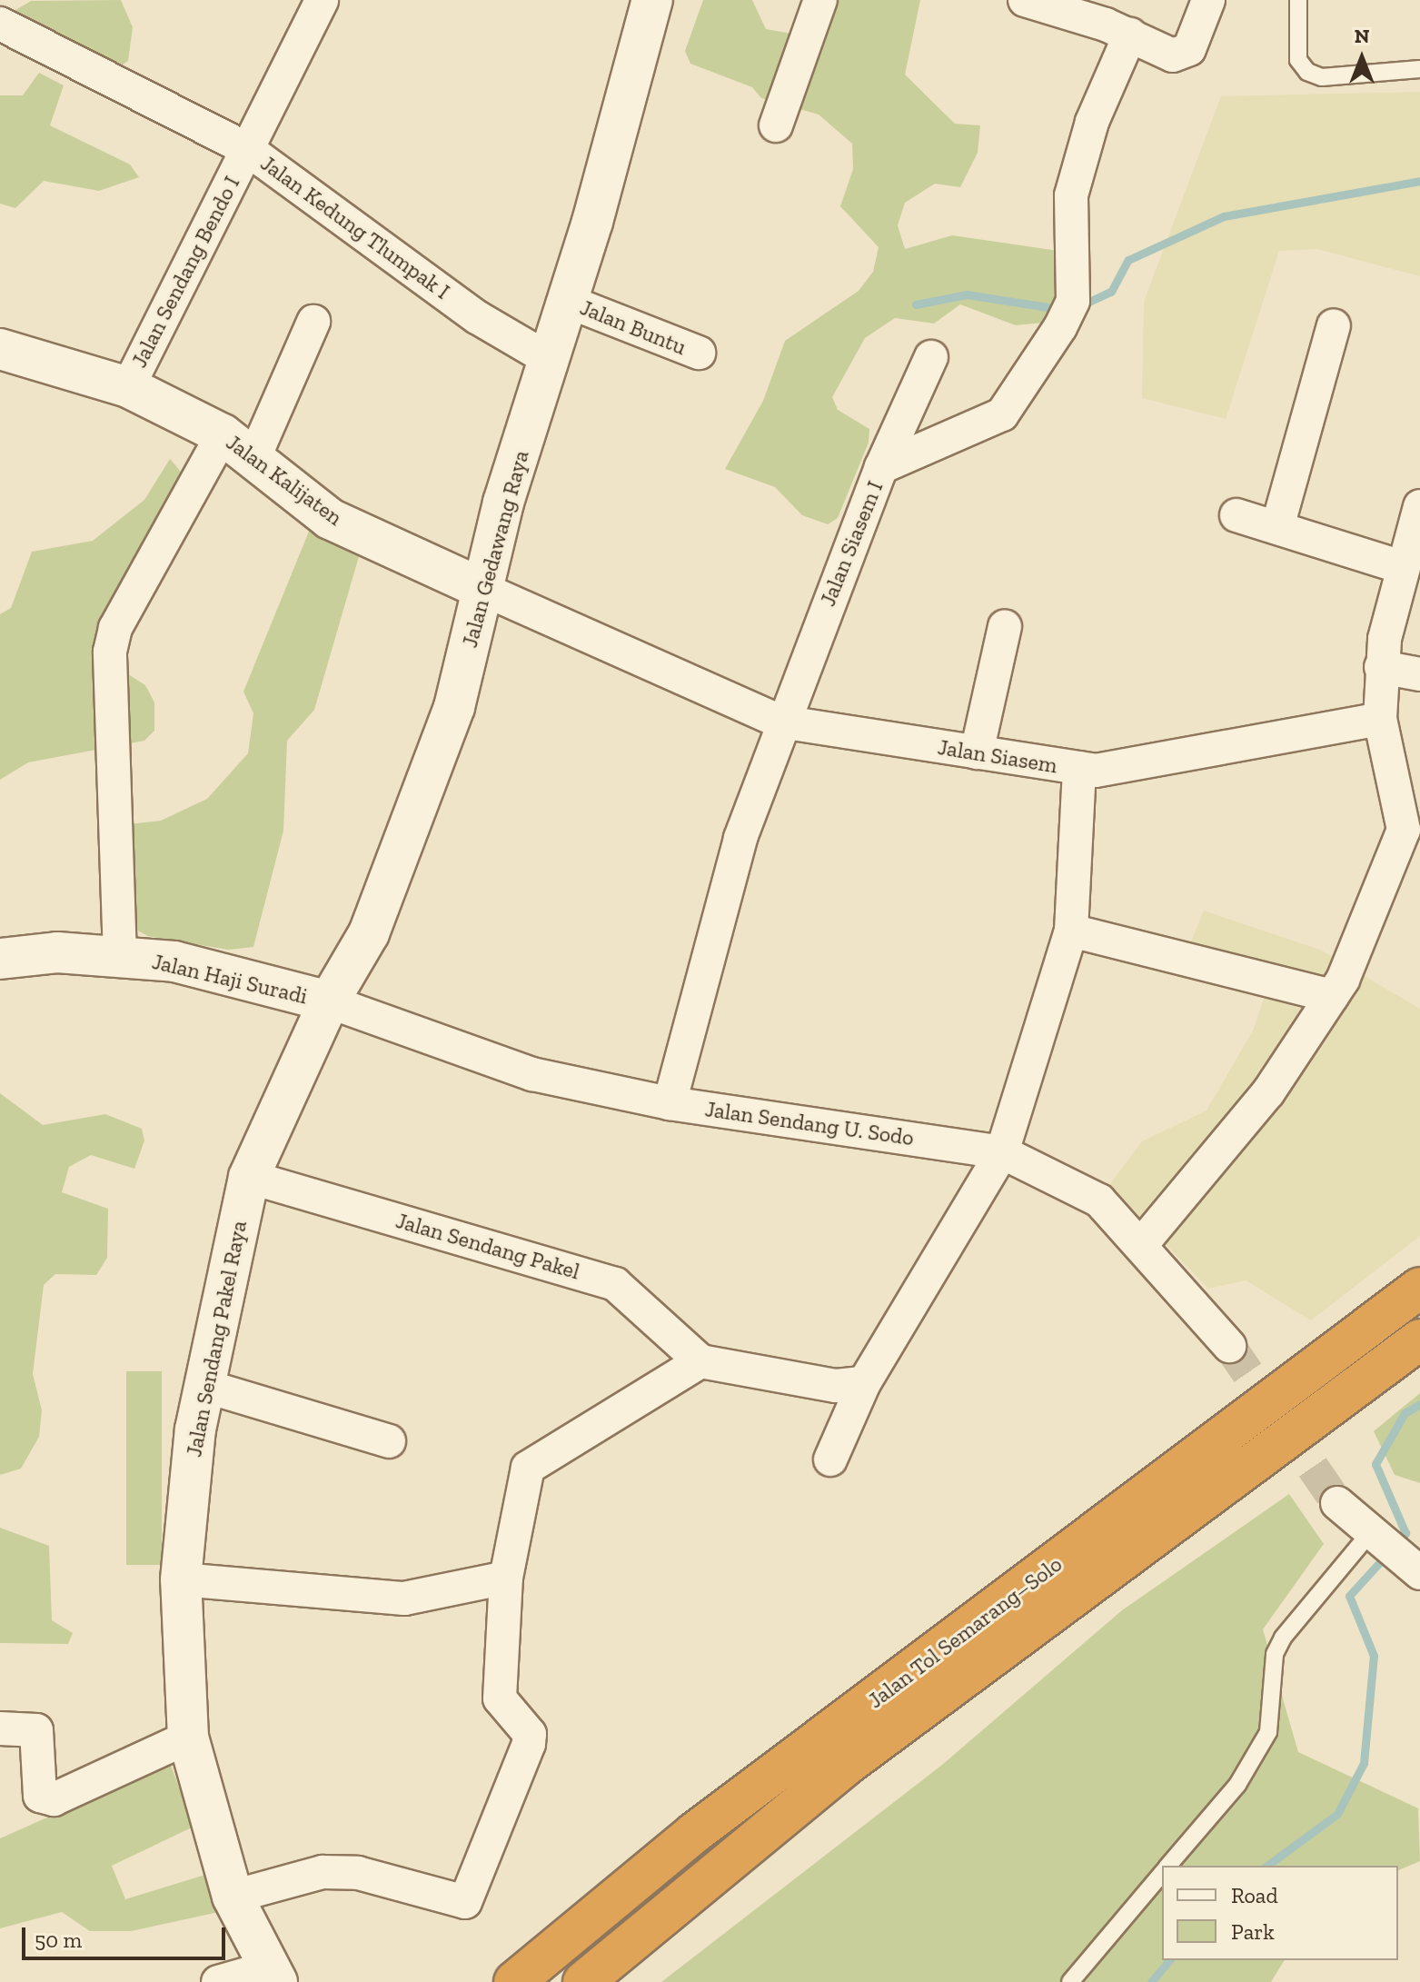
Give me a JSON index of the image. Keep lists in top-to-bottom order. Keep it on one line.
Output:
{"streets":{"highway":["Jalan Tol Semarang–Solo"],"street":["Jalan Kedung Tlumpak I","Jalan Sendang Bendo I","Jalan Buntu","Jalan Kalijaten","Jalan Siasem I","Jalan Gedawang Raya","Jalan Siasem","Jalan Haji Suradi","Jalan Sendang U. Sodo","Jalan Sendang Pakel","Jalan Sendang Pakel Raya"]},"crossings":[["Jalan Kedung Tlumpak I","Jalan Sendang Bendo I"],["Jalan Kedung Tlumpak I","Jalan Gedawang Raya"],["Jalan Sendang Bendo I","Jalan Kalijaten"],["Jalan Buntu","Jalan Gedawang Raya"],["Jalan Kalijaten","Jalan Gedawang Raya"],["Jalan Kalijaten","Jalan Siasem"],["Jalan Siasem I","Jalan Siasem"],["Jalan Siasem I","Jalan Sendang U. Sodo"],["Jalan Gedawang Raya","Jalan Siasem"],["Jalan Gedawang Raya","Jalan Haji Suradi"],["Jalan Gedawang Raya","Jalan Sendang U. Sodo"],["Jalan Gedawang Raya","Jalan Sendang Pakel Raya"],["Jalan Haji Suradi","Jalan Sendang U. Sodo"],["Jalan Haji Suradi","Jalan Sendang Pakel Raya"],["Jalan Sendang U. Sodo","Jalan Sendang Pakel Raya"],["Jalan Sendang Pakel","Jalan Sendang Pakel Raya"]],"legend":["Road","Park"],"scale_bar":"50 m","north":"top"}
